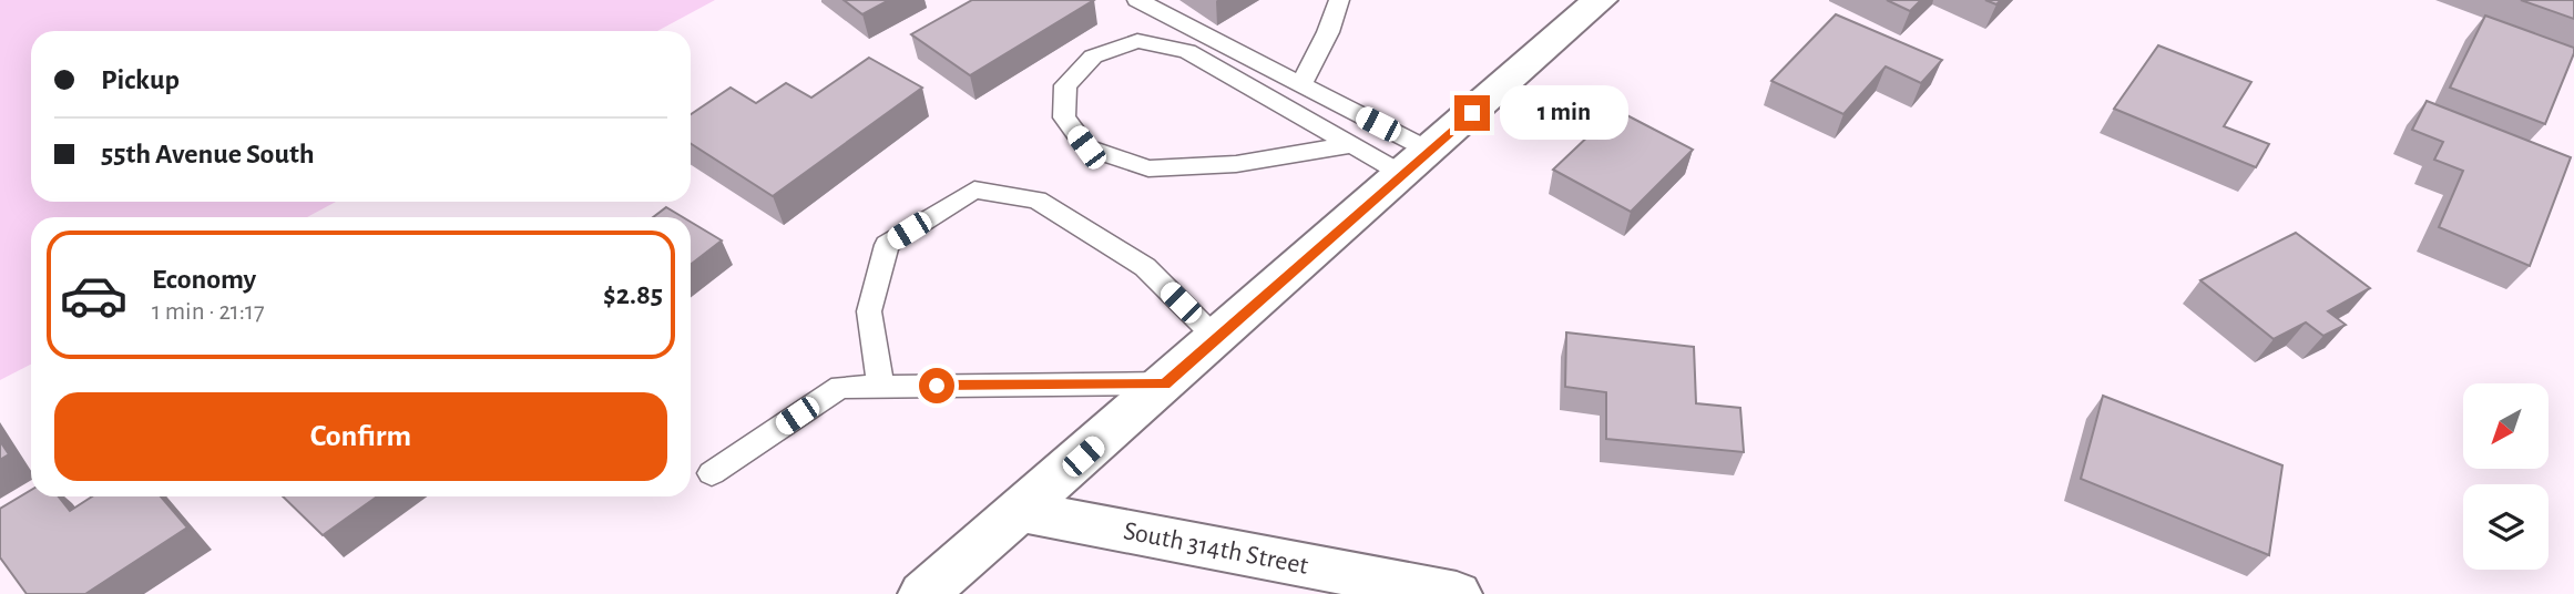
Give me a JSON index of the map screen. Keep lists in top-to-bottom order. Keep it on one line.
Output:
{"streets":{"street":["South 314th Street"]},"north":"bottom left","page":{"banner":["Pickup","55th Avenue South"],"bubble":"1 min","list":[{"name":"Economy","note":"1 min · 21:17","value":"$2.85"}],"buttons":"Confirm"}}
